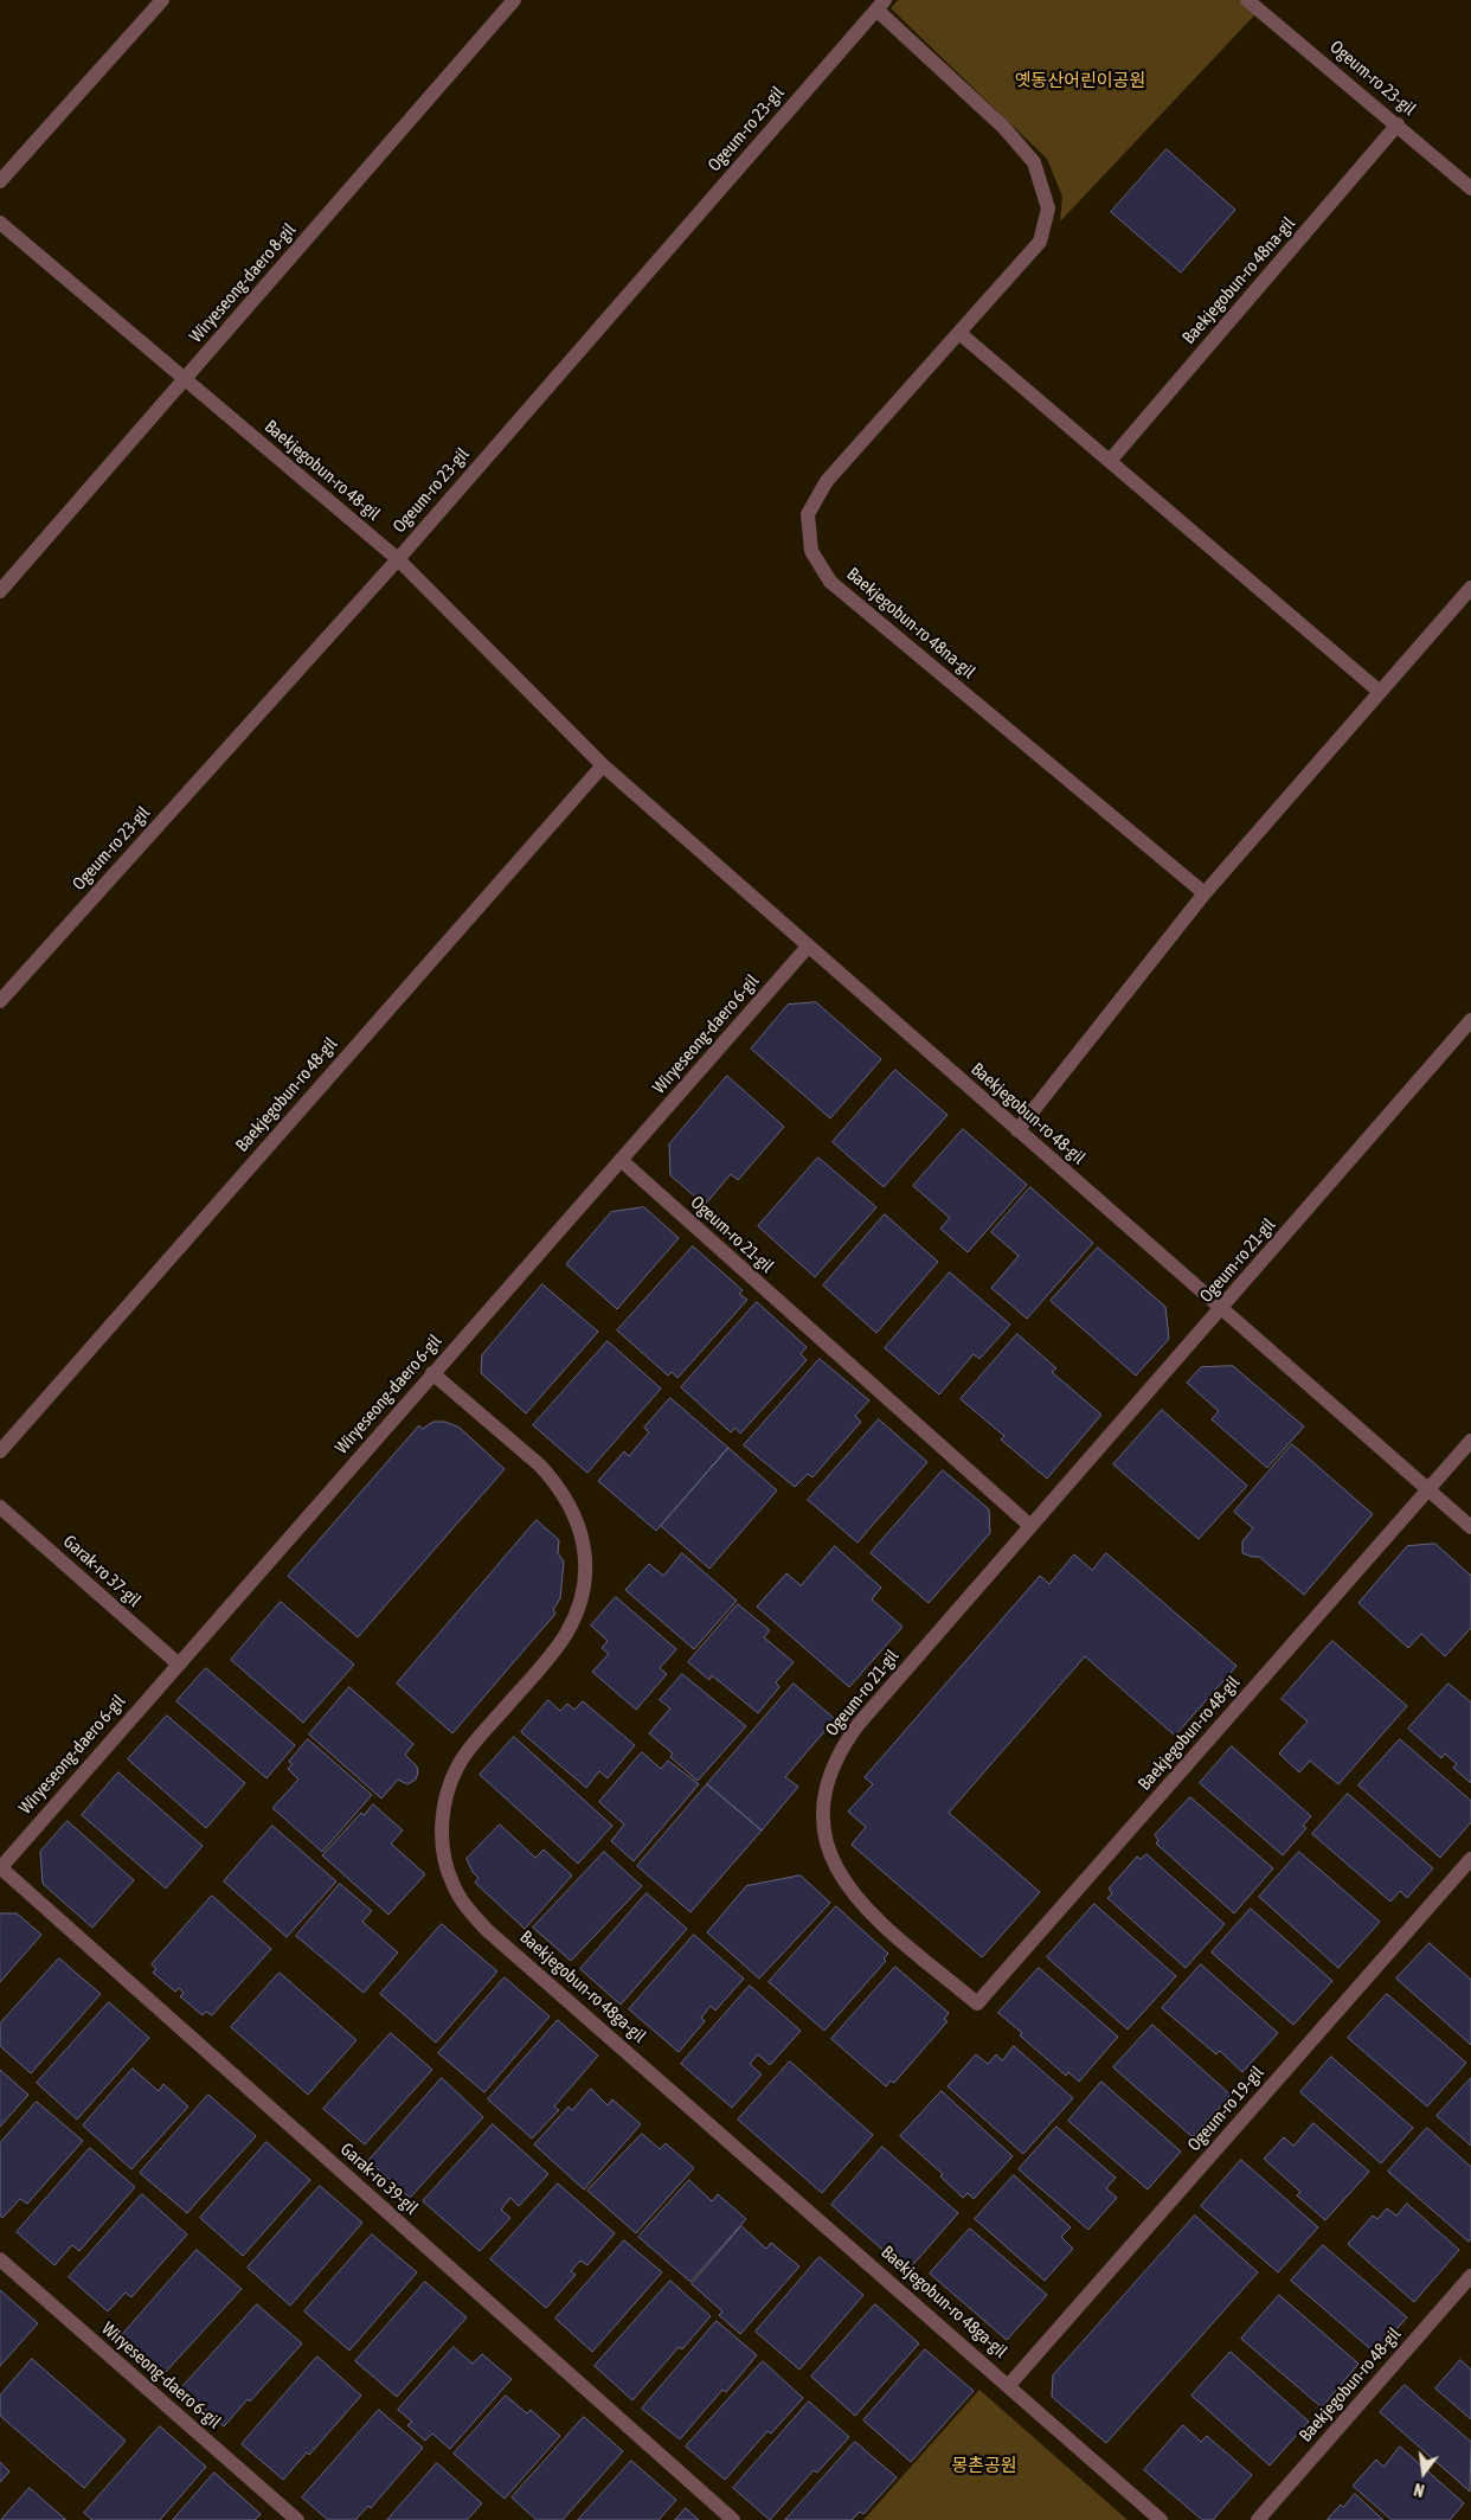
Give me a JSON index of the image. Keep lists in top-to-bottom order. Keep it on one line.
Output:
{"streets":{"street":["Ogeum-ro 23-gil","Baekjegobun-ro 48na-gil","Wiryeseong-daero 8-gil","Baekjegobun-ro 48-gil","Wiryeseong-daero 6-gil","Ogeum-ro 21-gil","Garak-ro 37-gil","Baekjegobun-ro 48ga-gil","Ogeum-ro 19-gil","Garak-ro 39-gil"]},"crossings":[["Ogeum-ro 23-gil","Baekjegobun-ro 48na-gil"],["Ogeum-ro 23-gil","Baekjegobun-ro 48-gil"],["Wiryeseong-daero 8-gil","Baekjegobun-ro 48-gil"],["Baekjegobun-ro 48-gil","Wiryeseong-daero 6-gil"],["Baekjegobun-ro 48-gil","Ogeum-ro 21-gil"],["Wiryeseong-daero 6-gil","Ogeum-ro 21-gil"],["Wiryeseong-daero 6-gil","Garak-ro 37-gil"],["Wiryeseong-daero 6-gil","Baekjegobun-ro 48ga-gil"],["Wiryeseong-daero 6-gil","Garak-ro 39-gil"],["Baekjegobun-ro 48ga-gil","Ogeum-ro 19-gil"]],"parks":["옛동산어린이공원","몽촌공원"],"north":"bottom"}
